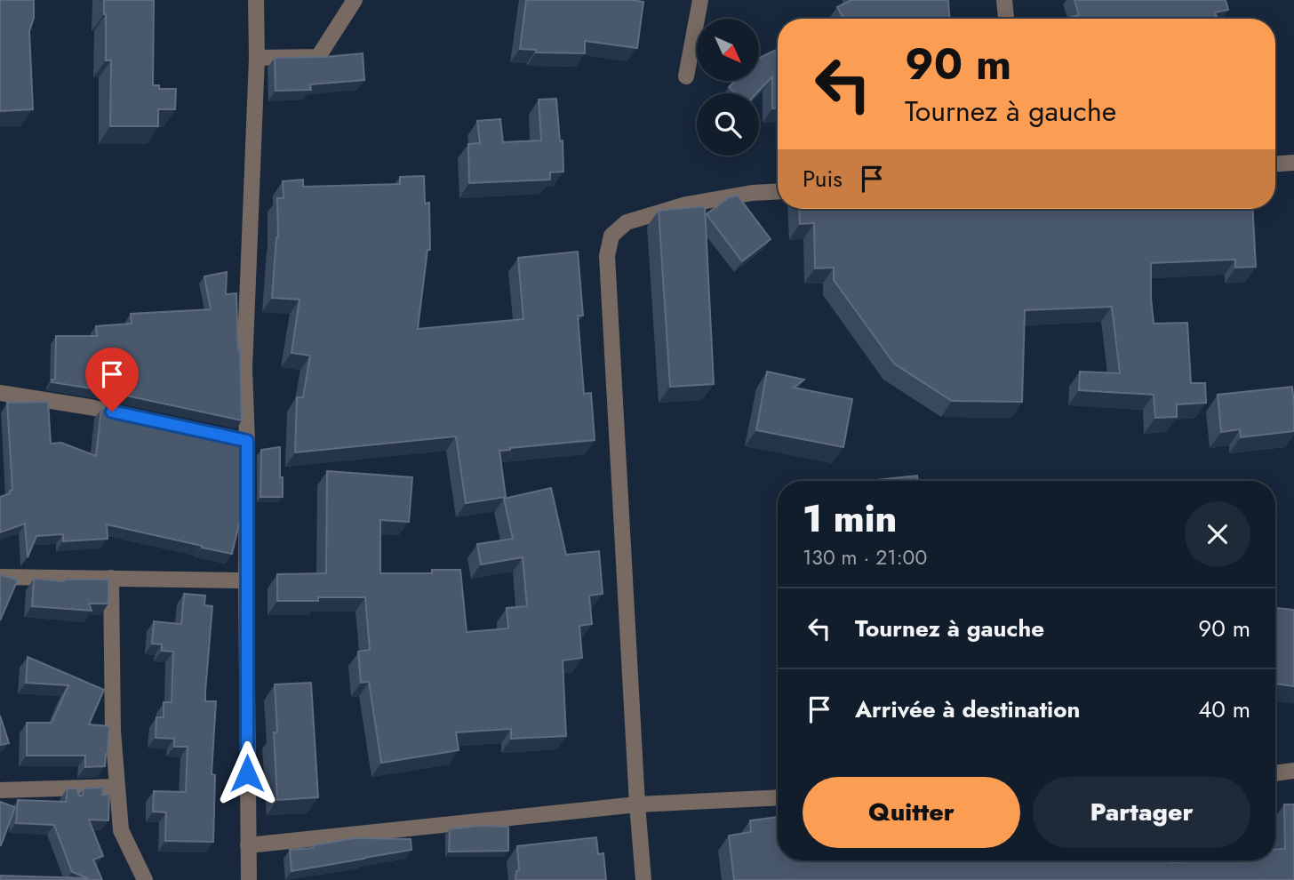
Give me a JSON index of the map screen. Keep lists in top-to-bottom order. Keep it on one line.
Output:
{"north":"bottom right","page":{"turn":["90 m","Tournez à gauche"],"then":"Puis","heading":["1 min","130 m · 21:00"],"list":[{"name":"Tournez à gauche","value":"90 m"},{"name":"Arrivée à destination","value":"40 m"}],"buttons":["Quitter","Partager"]}}
